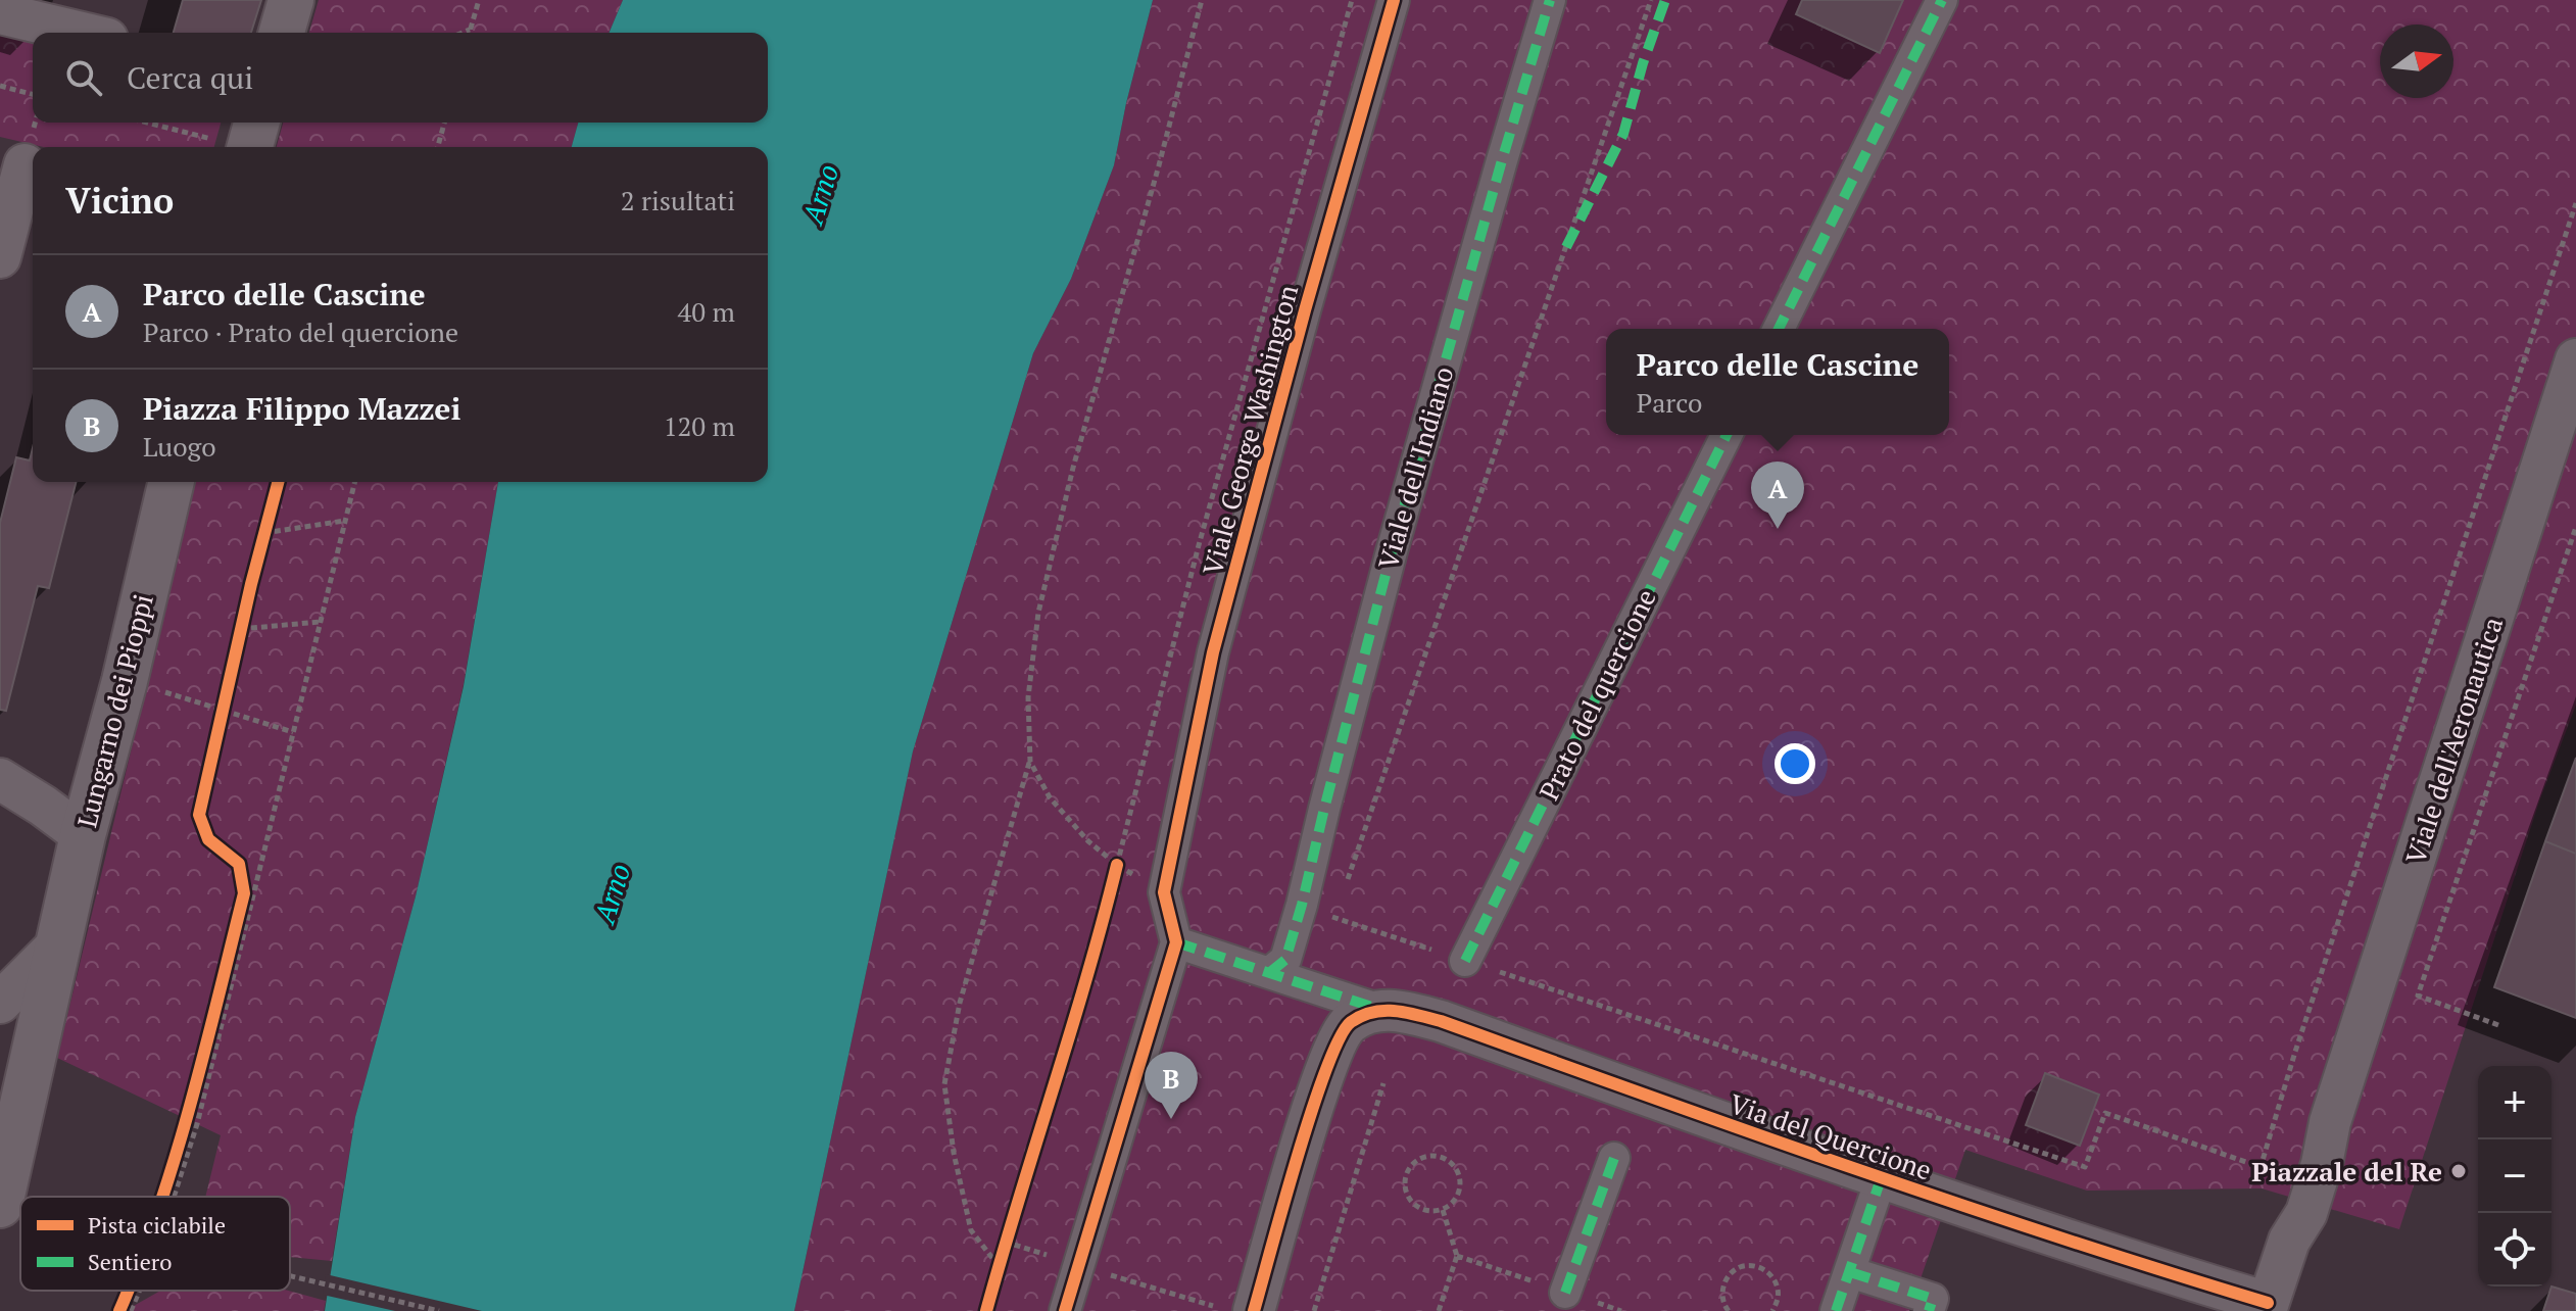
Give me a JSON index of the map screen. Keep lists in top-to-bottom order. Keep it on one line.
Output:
{"streets":{"street":["Viale George Washington","Viale dell'Indiano","Prato del quercione","Lungarno dei Pioppi","Viale dell'Aeronautica","Via del Quercione"]},"crossings":[["Viale dell'Aeronautica","Via del Quercione"]],"water":["Arno"],"places":["Piazzale del Re"],"legend":["Pista ciclabile","Sentiero"],"north":"right","page":{"search":"Cerca qui","heading":["Vicino","2 risultati"],"list":[{"mark":"A","name":"Parco delle Cascine","note":"Parco · Prato del quercione","value":"40 m"},{"mark":"B","name":"Piazza Filippo Mazzei","note":"Luogo","value":"120 m"}],"popup":["Parco delle Cascine","Parco"],"pins":["A","B"],"map_buttons":["+","−"]}}
